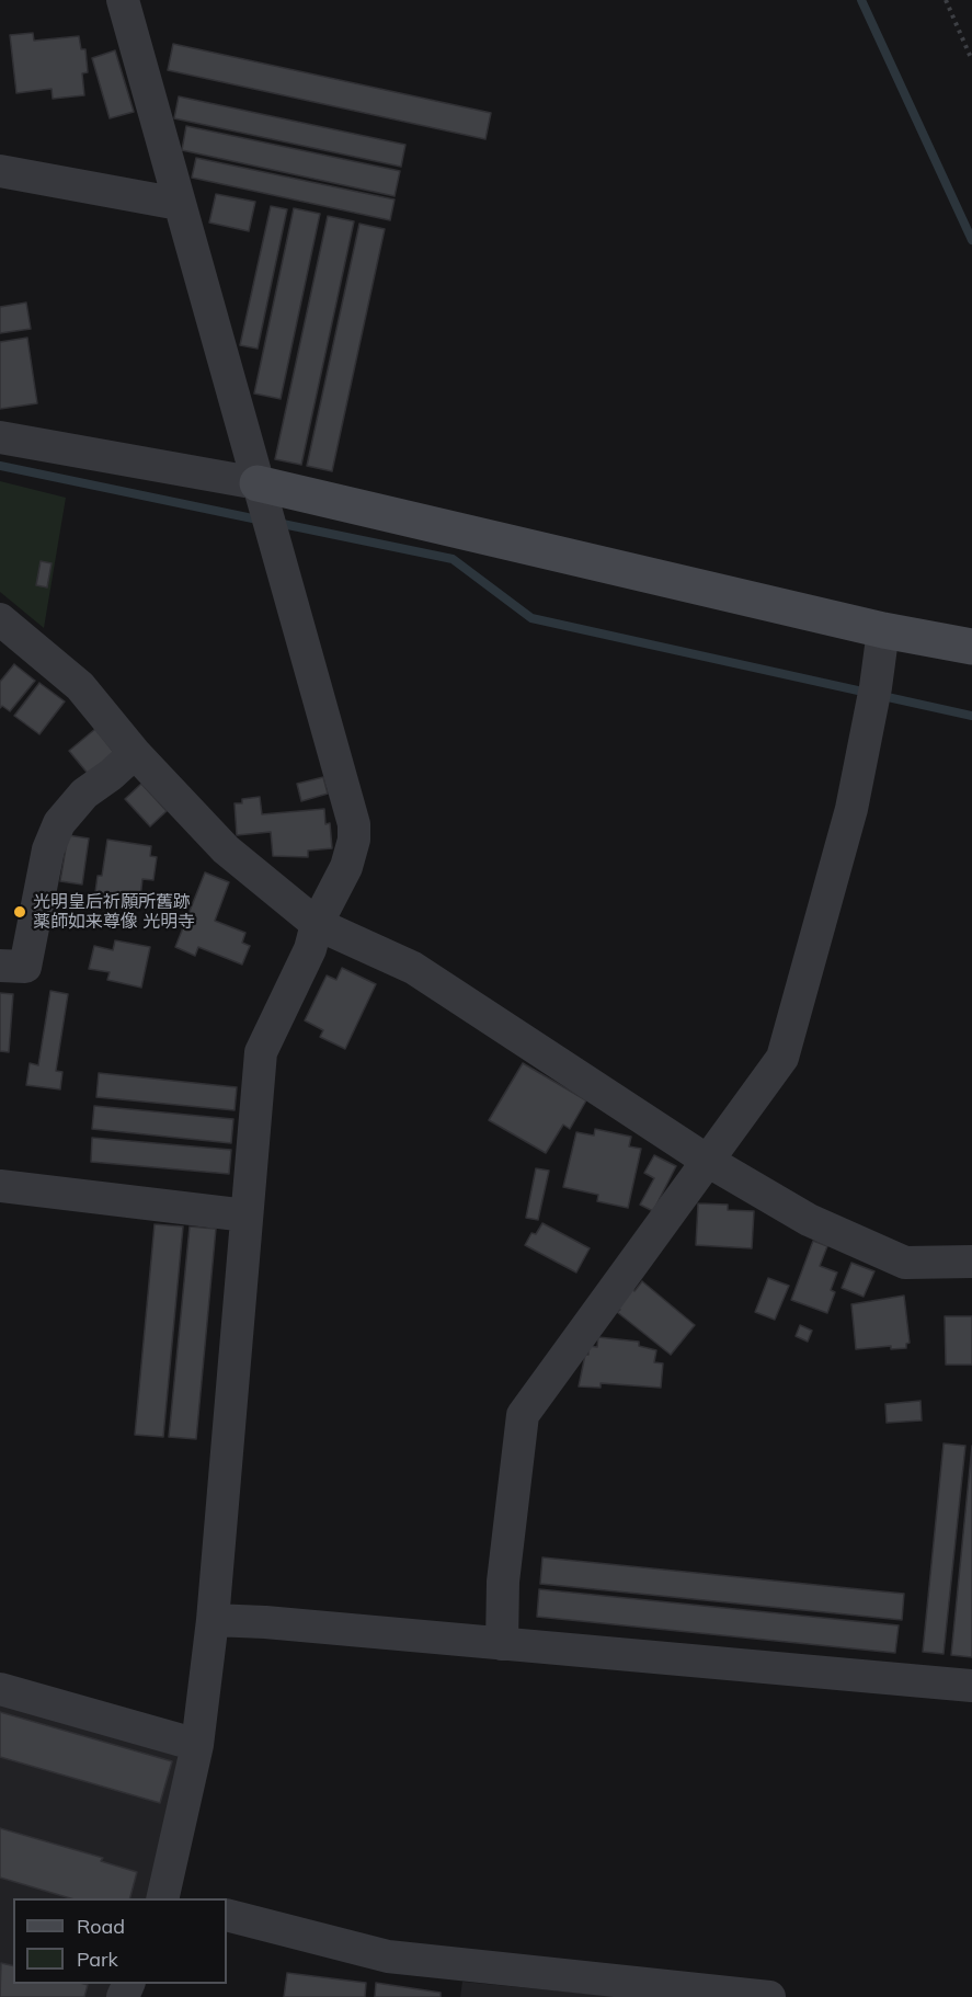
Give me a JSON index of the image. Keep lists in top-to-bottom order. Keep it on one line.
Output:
{"places":["光明皇后祈願所舊跡 薬師如来尊像 光明寺"],"legend":["Road","Park"]}
